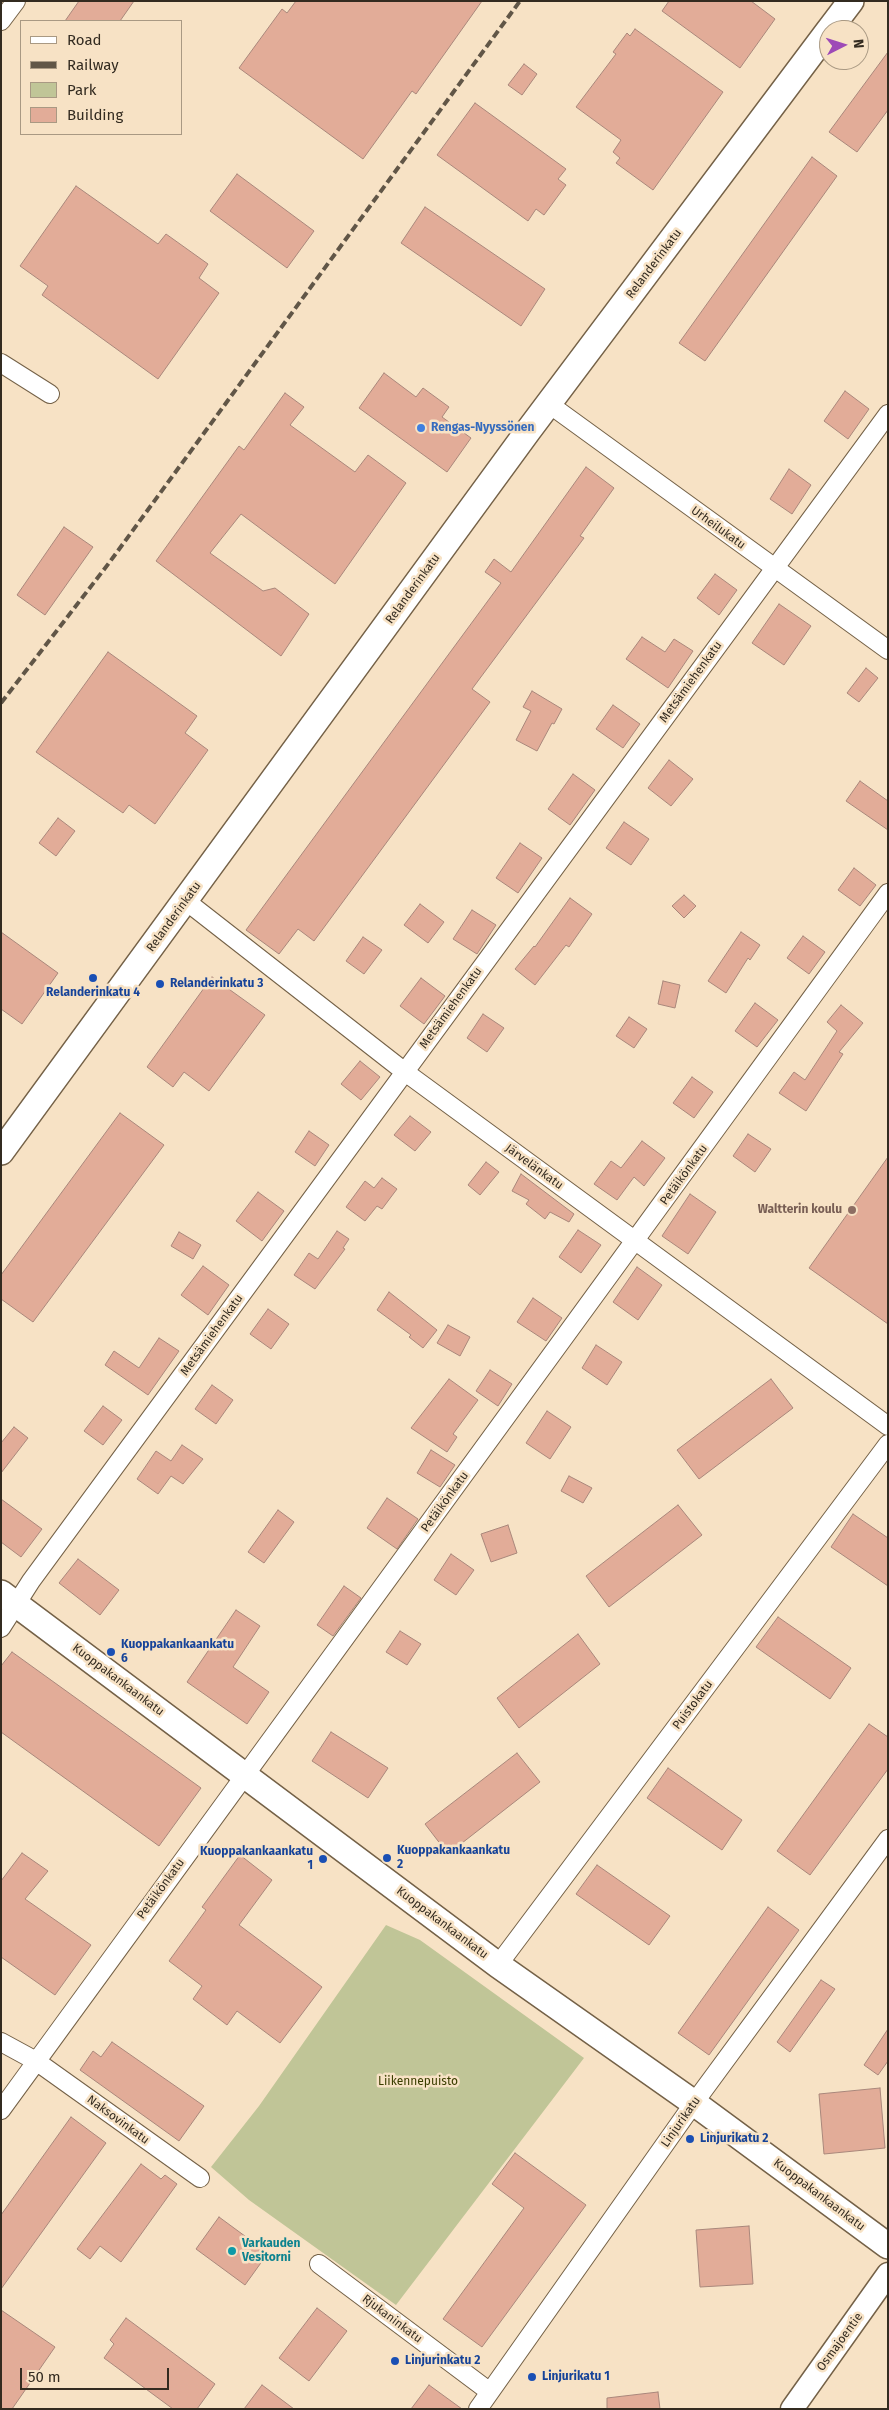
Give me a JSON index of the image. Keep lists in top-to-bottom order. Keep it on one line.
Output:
{"streets":{"main road":["Relanderinkatu","Kuoppakankaankatu"],"street":["Urheilukatu","Metsämiehenkatu","Järvelänkatu","Petäikönkatu","Puistokatu","Naksovinkatu","Linjurikatu","Rjukaninkatu","Osmajoentie"]},"crossings":[["Relanderinkatu","Urheilukatu"],["Relanderinkatu","Järvelänkatu"],["Urheilukatu","Metsämiehenkatu"],["Metsämiehenkatu","Järvelänkatu"],["Metsämiehenkatu","Kuoppakankaankatu"],["Järvelänkatu","Petäikönkatu"],["Petäikönkatu","Kuoppakankaankatu"],["Petäikönkatu","Naksovinkatu"],["Kuoppakankaankatu","Puistokatu"],["Kuoppakankaankatu","Linjurikatu"],["Linjurikatu","Rjukaninkatu"]],"parks":["Liikennepuisto"],"places":["Rengas-Nyyssönen","Relanderinkatu 4","Relanderinkatu 3","Waltterin koulu","Kuoppakankaankatu 6","Kuoppakankaankatu 2","Kuoppakankaankatu 1","Linjurikatu 2","Varkauden Vesitorni","Linjurinkatu 2","Linjurikatu 1"],"legend":["Road","Railway","Park","Building"],"scale_bar":"50 m","north":"right"}
